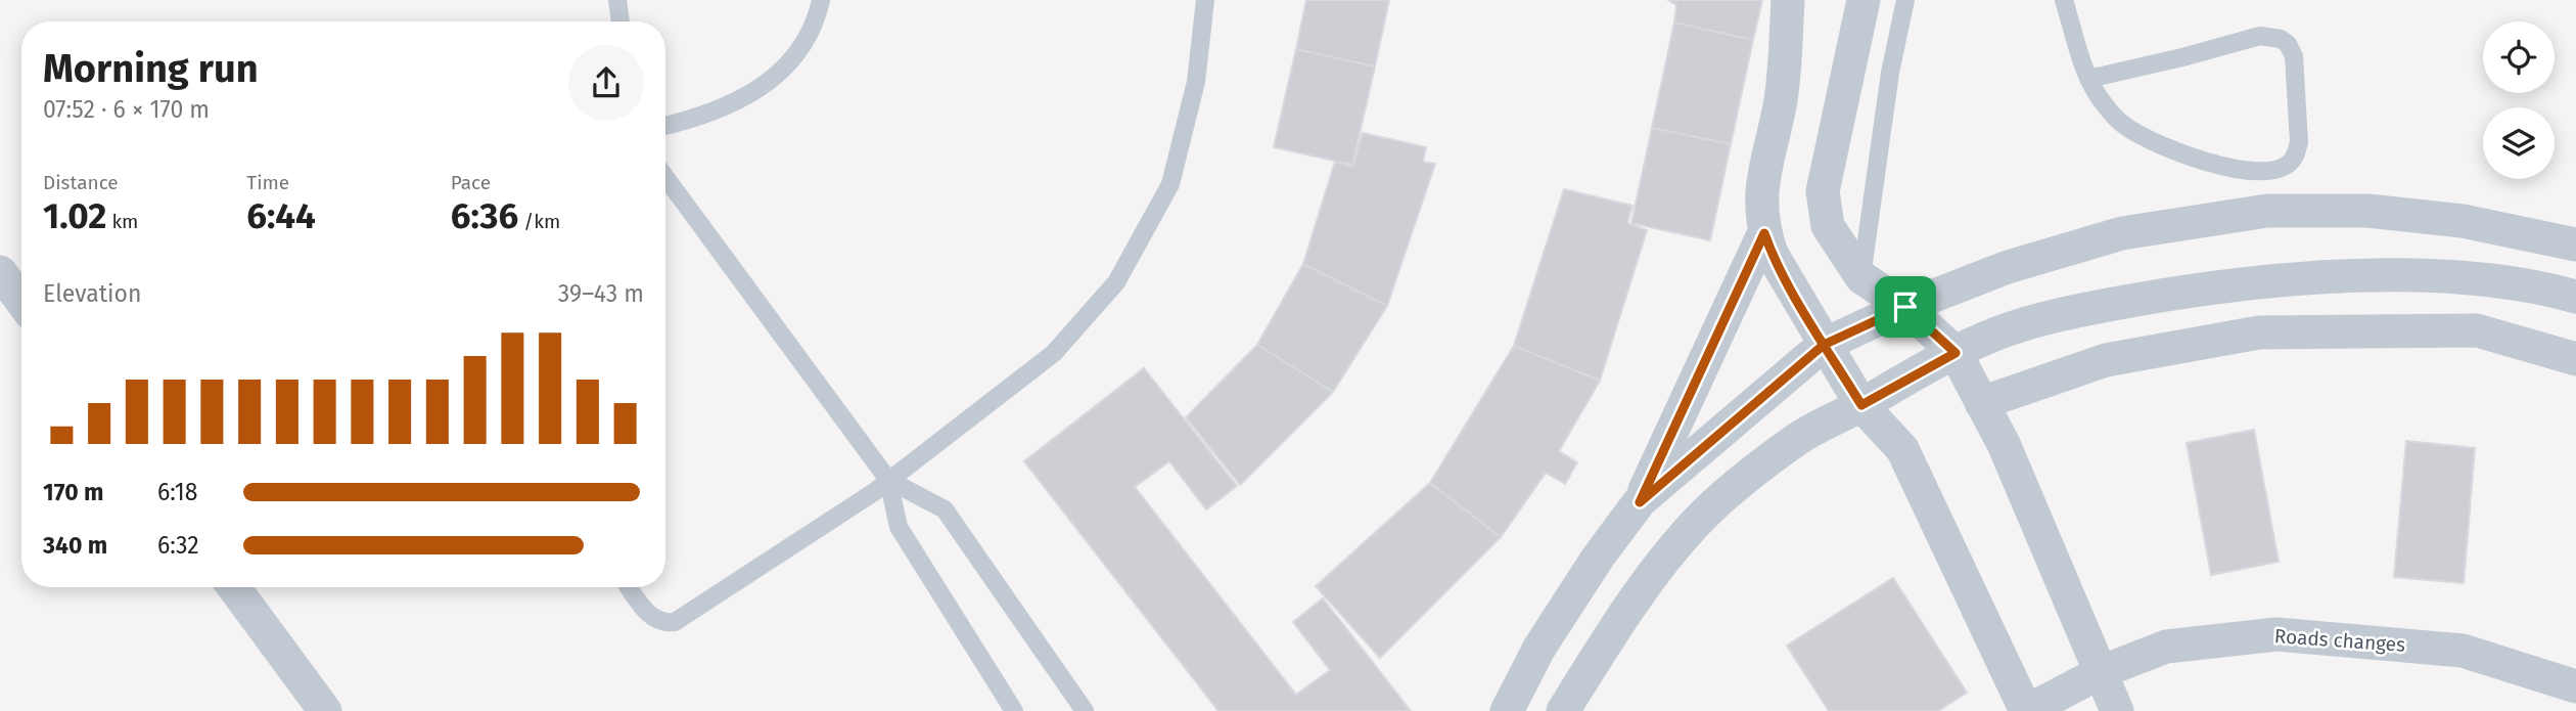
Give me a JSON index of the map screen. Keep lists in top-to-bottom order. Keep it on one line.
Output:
{"streets":{"street":["Roads changes"]},"page":{"heading":["Morning run","07:52 · 6 × 170 m"],"stats":[["Distance","1.02 km"],["Time","6:44"],["Pace","6:36 /km"]],"chart":["Elevation","39–43 m"],"list":[{"name":"170 m","note":"6:18"},{"name":"340 m","note":"6:32"}]}}
